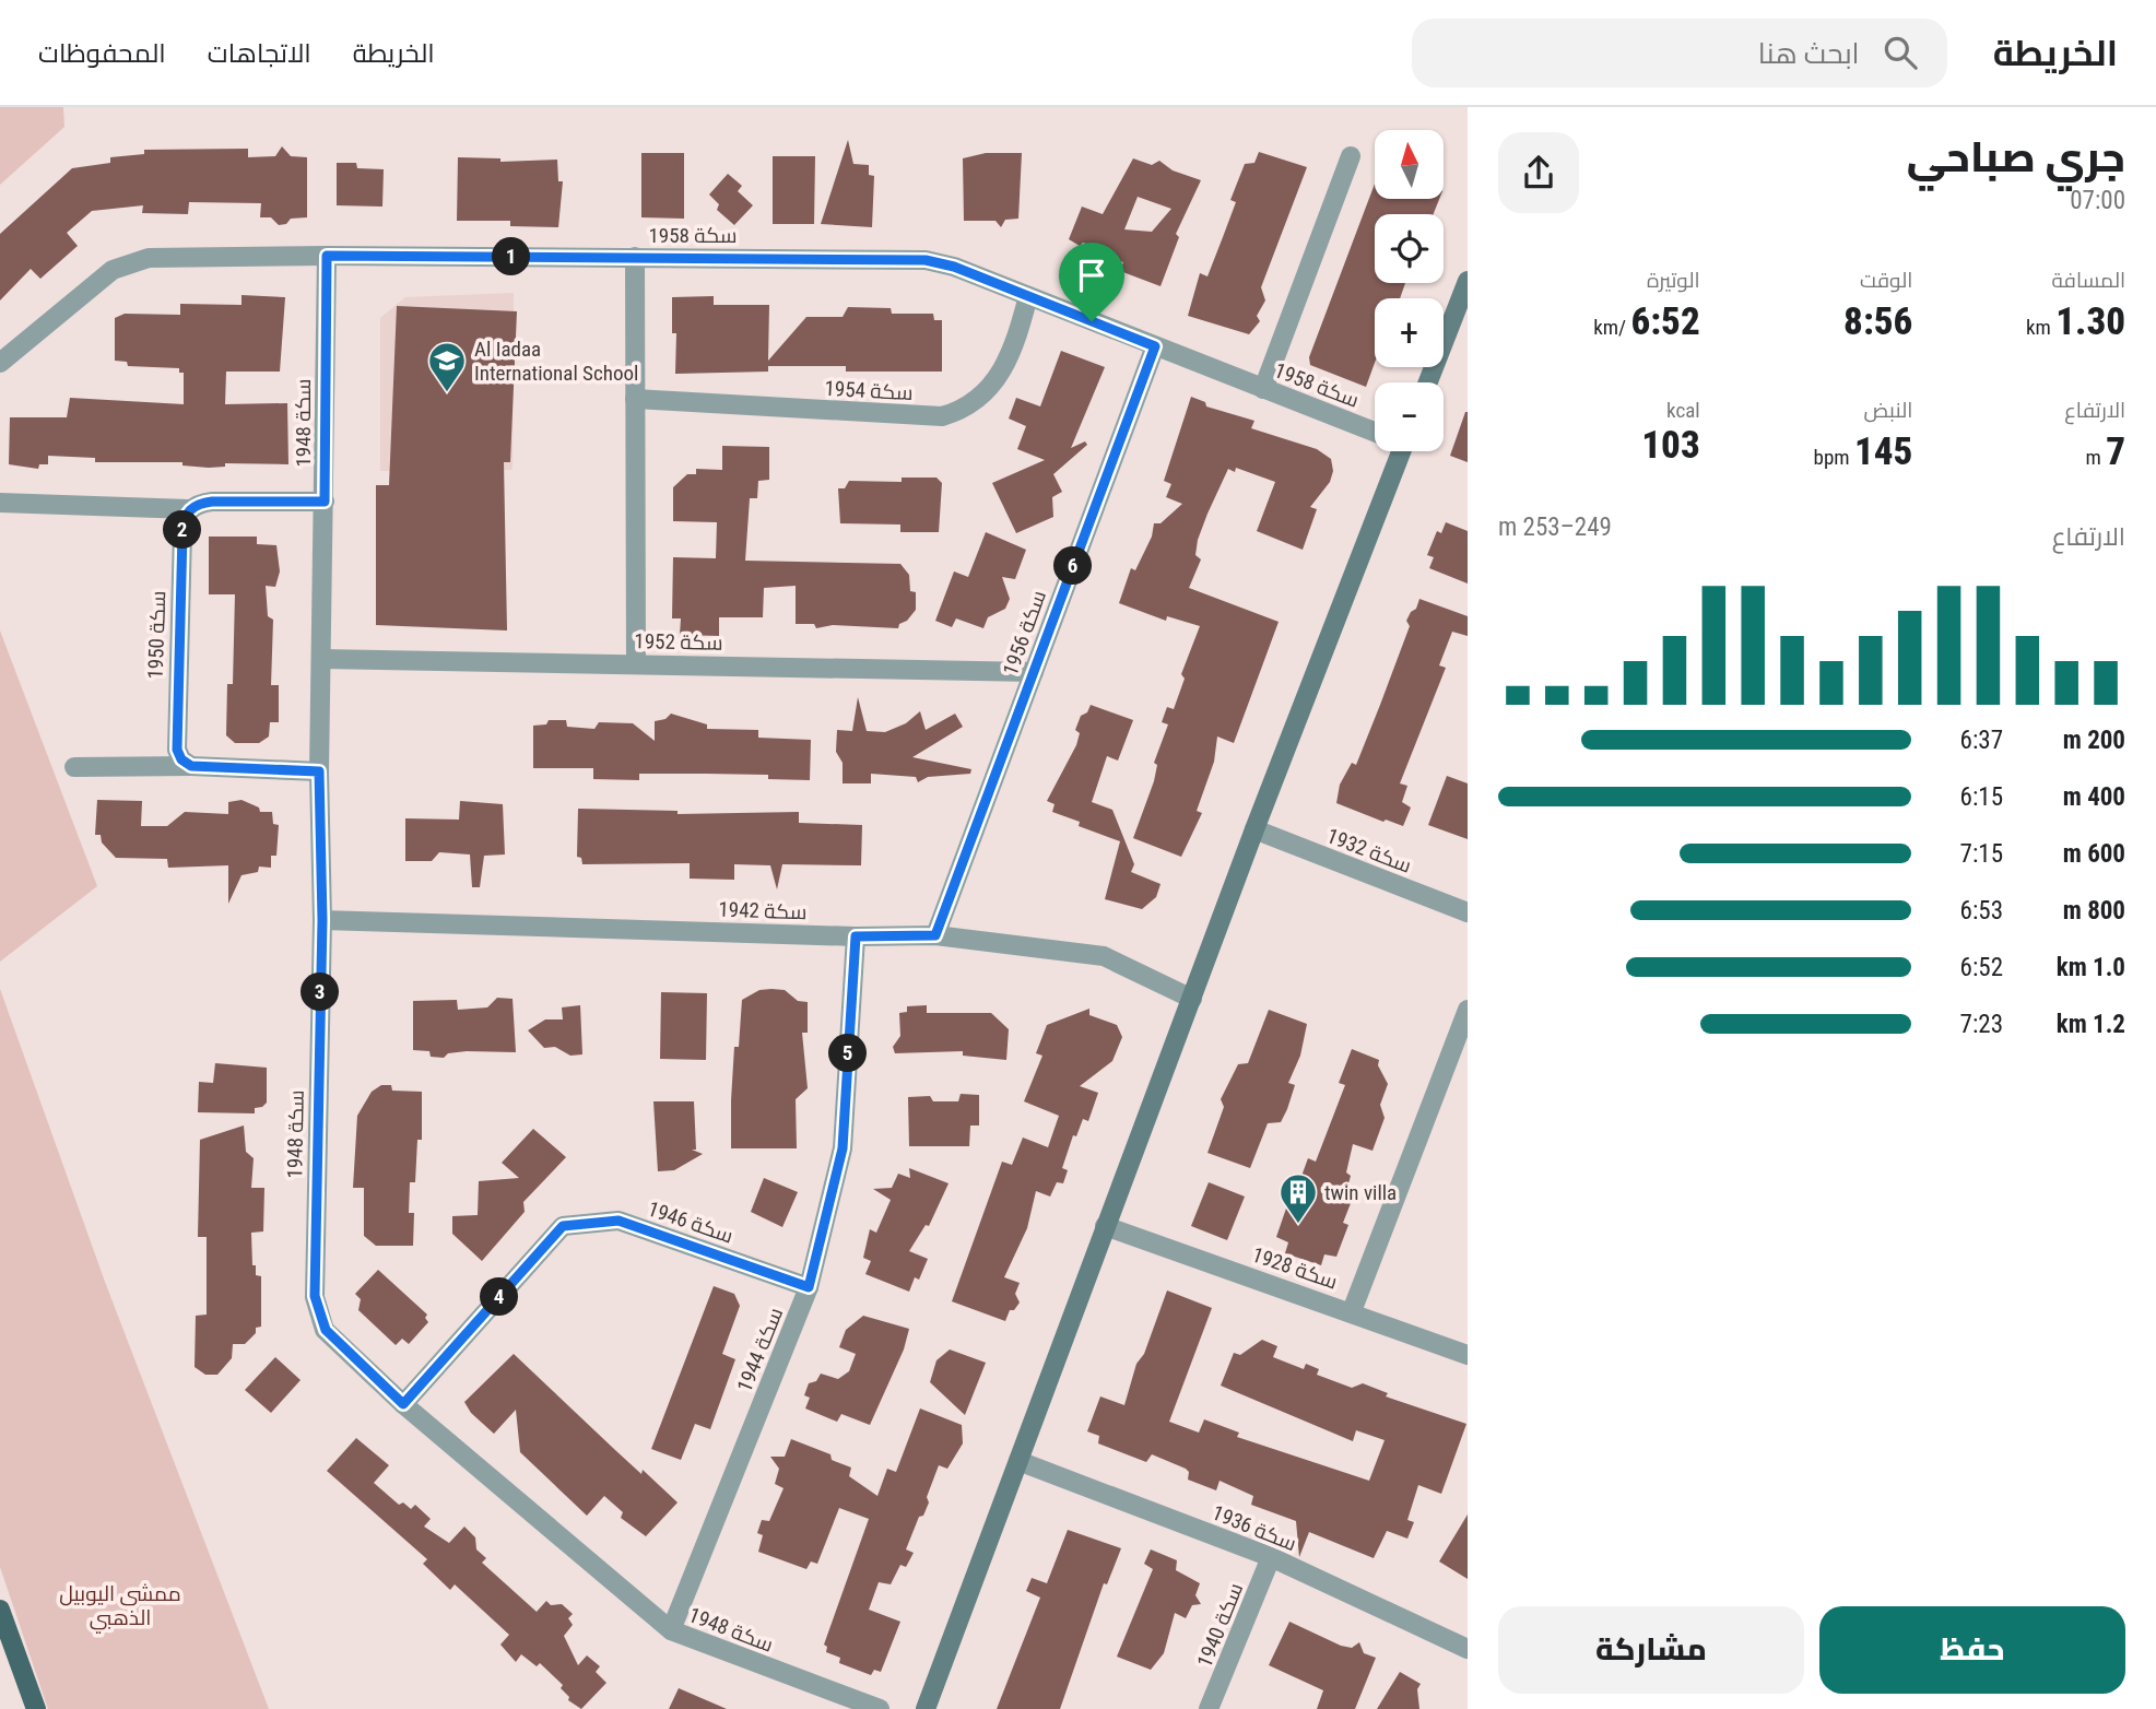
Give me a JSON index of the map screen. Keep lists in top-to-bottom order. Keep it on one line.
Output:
{"streets":{"street":["سكة 1958","سكة 1954","سكة 1948","سكة 1956","سكة 1950","سكة 1952","سكة 1932","سكة 1942","سكة 1946","سكة 1928","سكة 1944","سكة 1936","سكة 1940"]},"crossings":[["سكة 1958","سكة 1954"],["سكة 1958","سكة 1948"],["سكة 1958","سكة 1956"],["سكة 1948","سكة 1952"],["سكة 1948","سكة 1942"],["سكة 1948","سكة 1946"],["سكة 1948","سكة 1944"],["سكة 1956","سكة 1952"],["سكة 1956","سكة 1942"],["سكة 1942","سكة 1944"],["سكة 1946","سكة 1944"],["سكة 1936","سكة 1940"]],"parks":["ممشى اليوبيل الذهبي"],"places":{"school or university":["Al Iadaa International School"],"building":["twin villa"]},"north":"top","page":{"header":"الخريطة","search":"ابحث هنا","nav":["الخريطة","الاتجاهات","المحفوظات"],"heading":["جري صباحي","07:00"],"map_buttons":["+","−"],"stats":[["المسافة","1.30 km"],["الوقت","8:56"],["الوتيرة","6:52 /km"],["الارتفاع","7 m"],["النبض","145 bpm"],["kcal","103"]],"pins":["1","2","6","3","5","4"],"chart":["الارتفاع","249–253 m"],"list":[{"name":"200 m","note":"6:37"},{"name":"400 m","note":"6:15"},{"name":"600 m","note":"7:15"},{"name":"800 m","note":"6:53"},{"name":"1.0 km","note":"6:52"},{"name":"1.2 km","note":"7:23"}],"buttons":["حفظ","مشاركة"]}}
